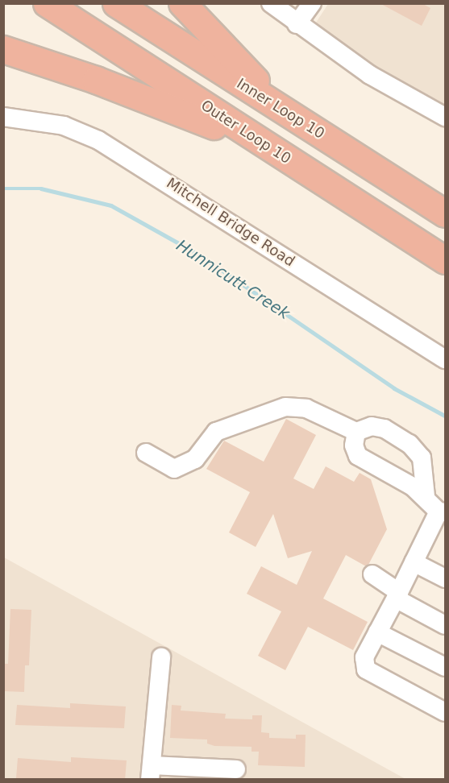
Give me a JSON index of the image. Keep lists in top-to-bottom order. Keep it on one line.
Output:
{"streets":{"highway":["Inner Loop 10","Outer Loop 10"],"street":["Mitchell Bridge Road"]},"water":["Hunnicutt Creek"]}
